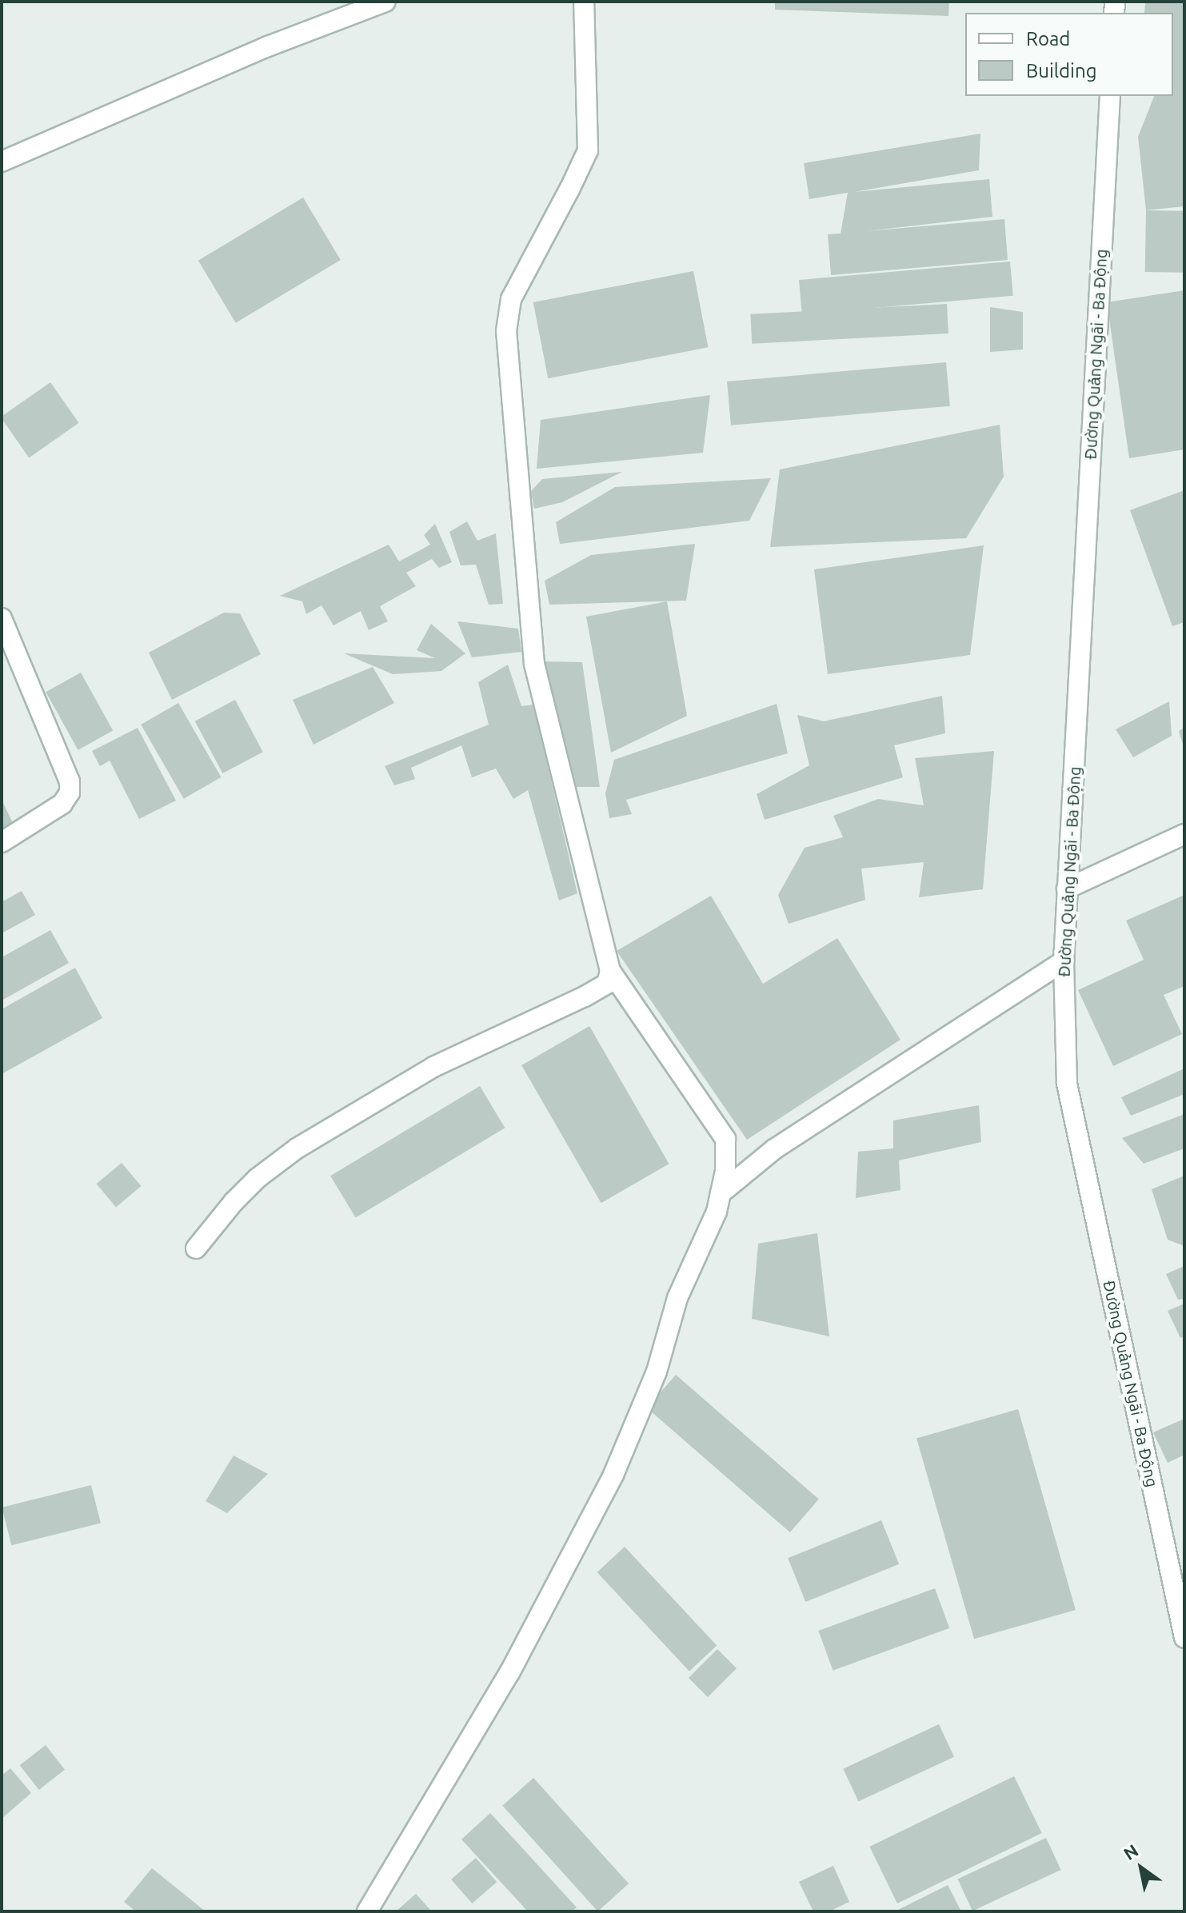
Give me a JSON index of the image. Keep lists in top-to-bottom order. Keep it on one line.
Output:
{"streets":{"street":["Đường Quảng Ngãi - Ba Động"]},"legend":["Road","Building"],"north":"top left"}
